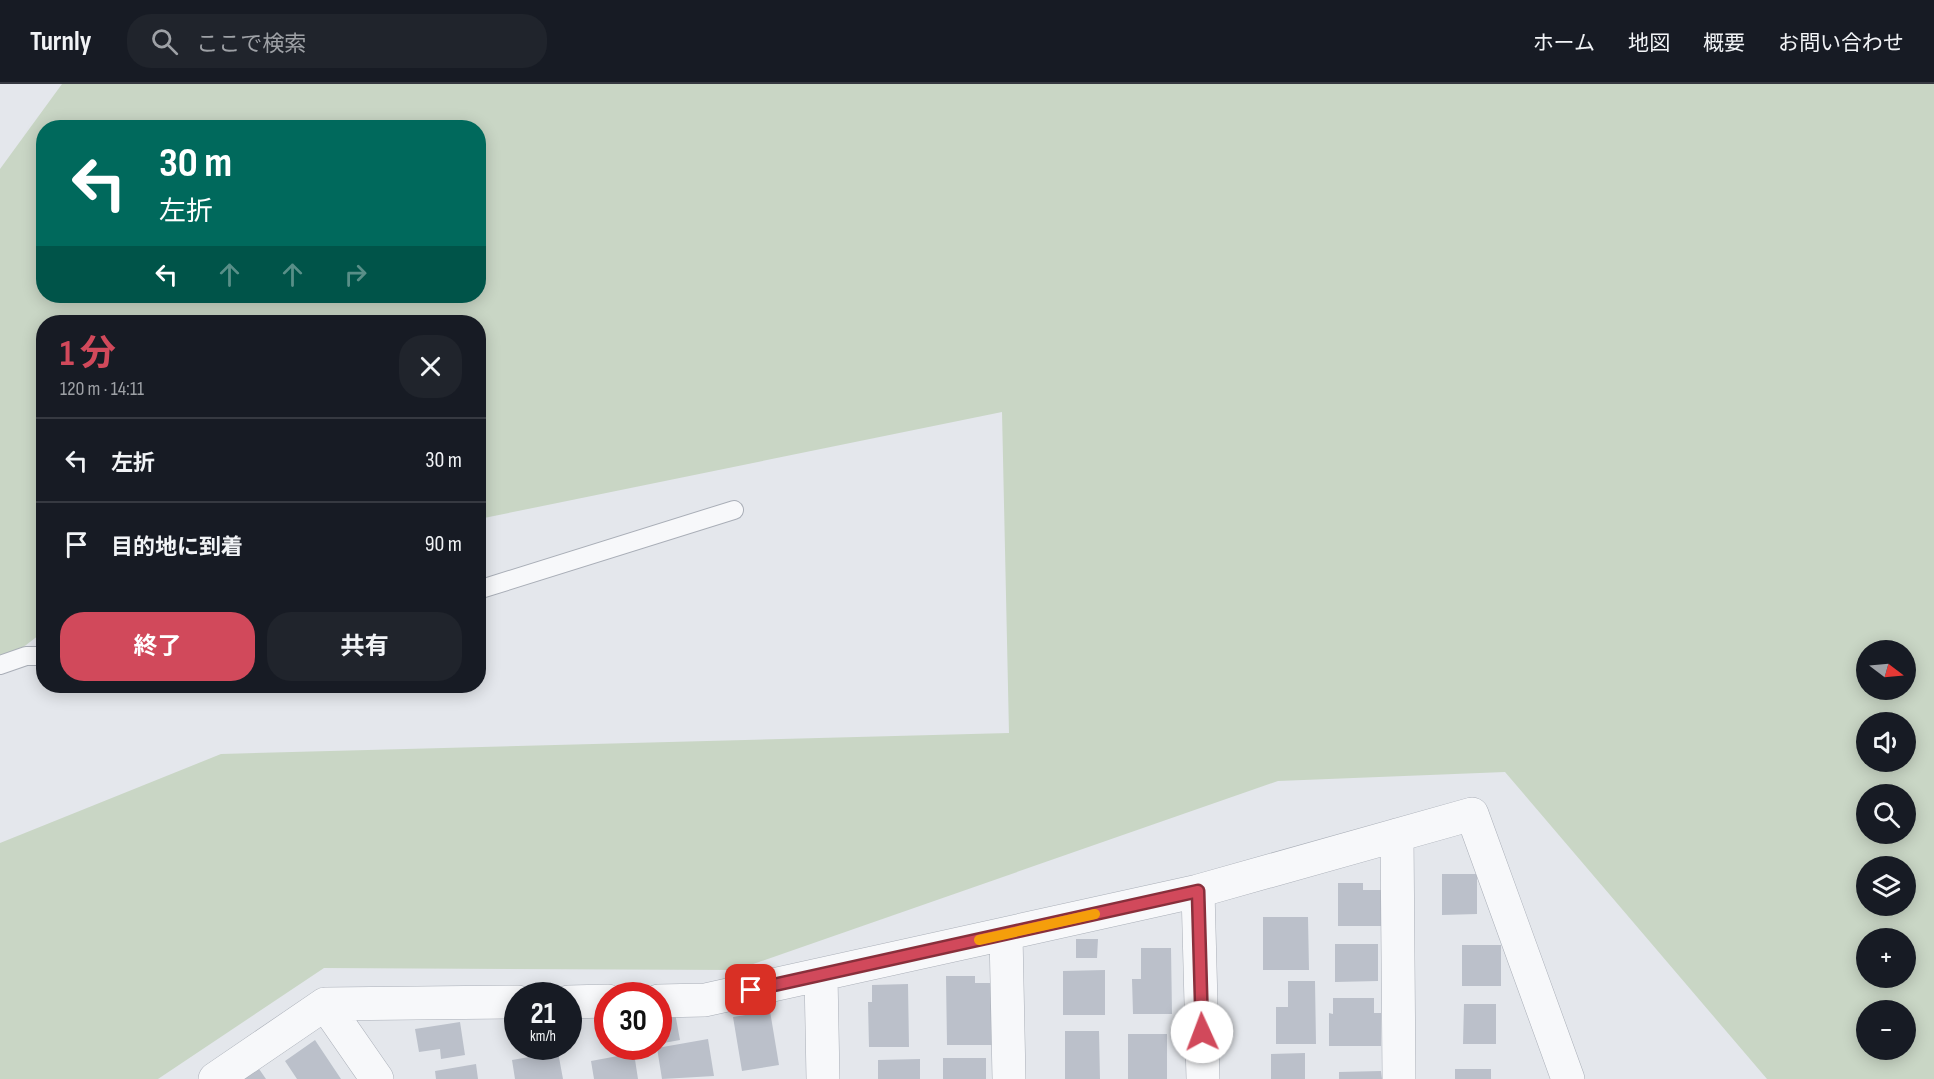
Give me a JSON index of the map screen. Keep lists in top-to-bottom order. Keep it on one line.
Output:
{"north":"right","page":{"header":"Turnly","search":"ここで検索","nav":["ホーム","地図","概要","お問い合わせ"],"turn":["30 m","左折"],"heading":["1 分","120 m · 14:11"],"list":[{"name":"左折","value":"30 m"},{"name":"目的地に到着","value":"90 m"}],"buttons":["終了","共有"],"map_buttons":["+","−"],"speed":"21 km/h","limit":"30"}}
